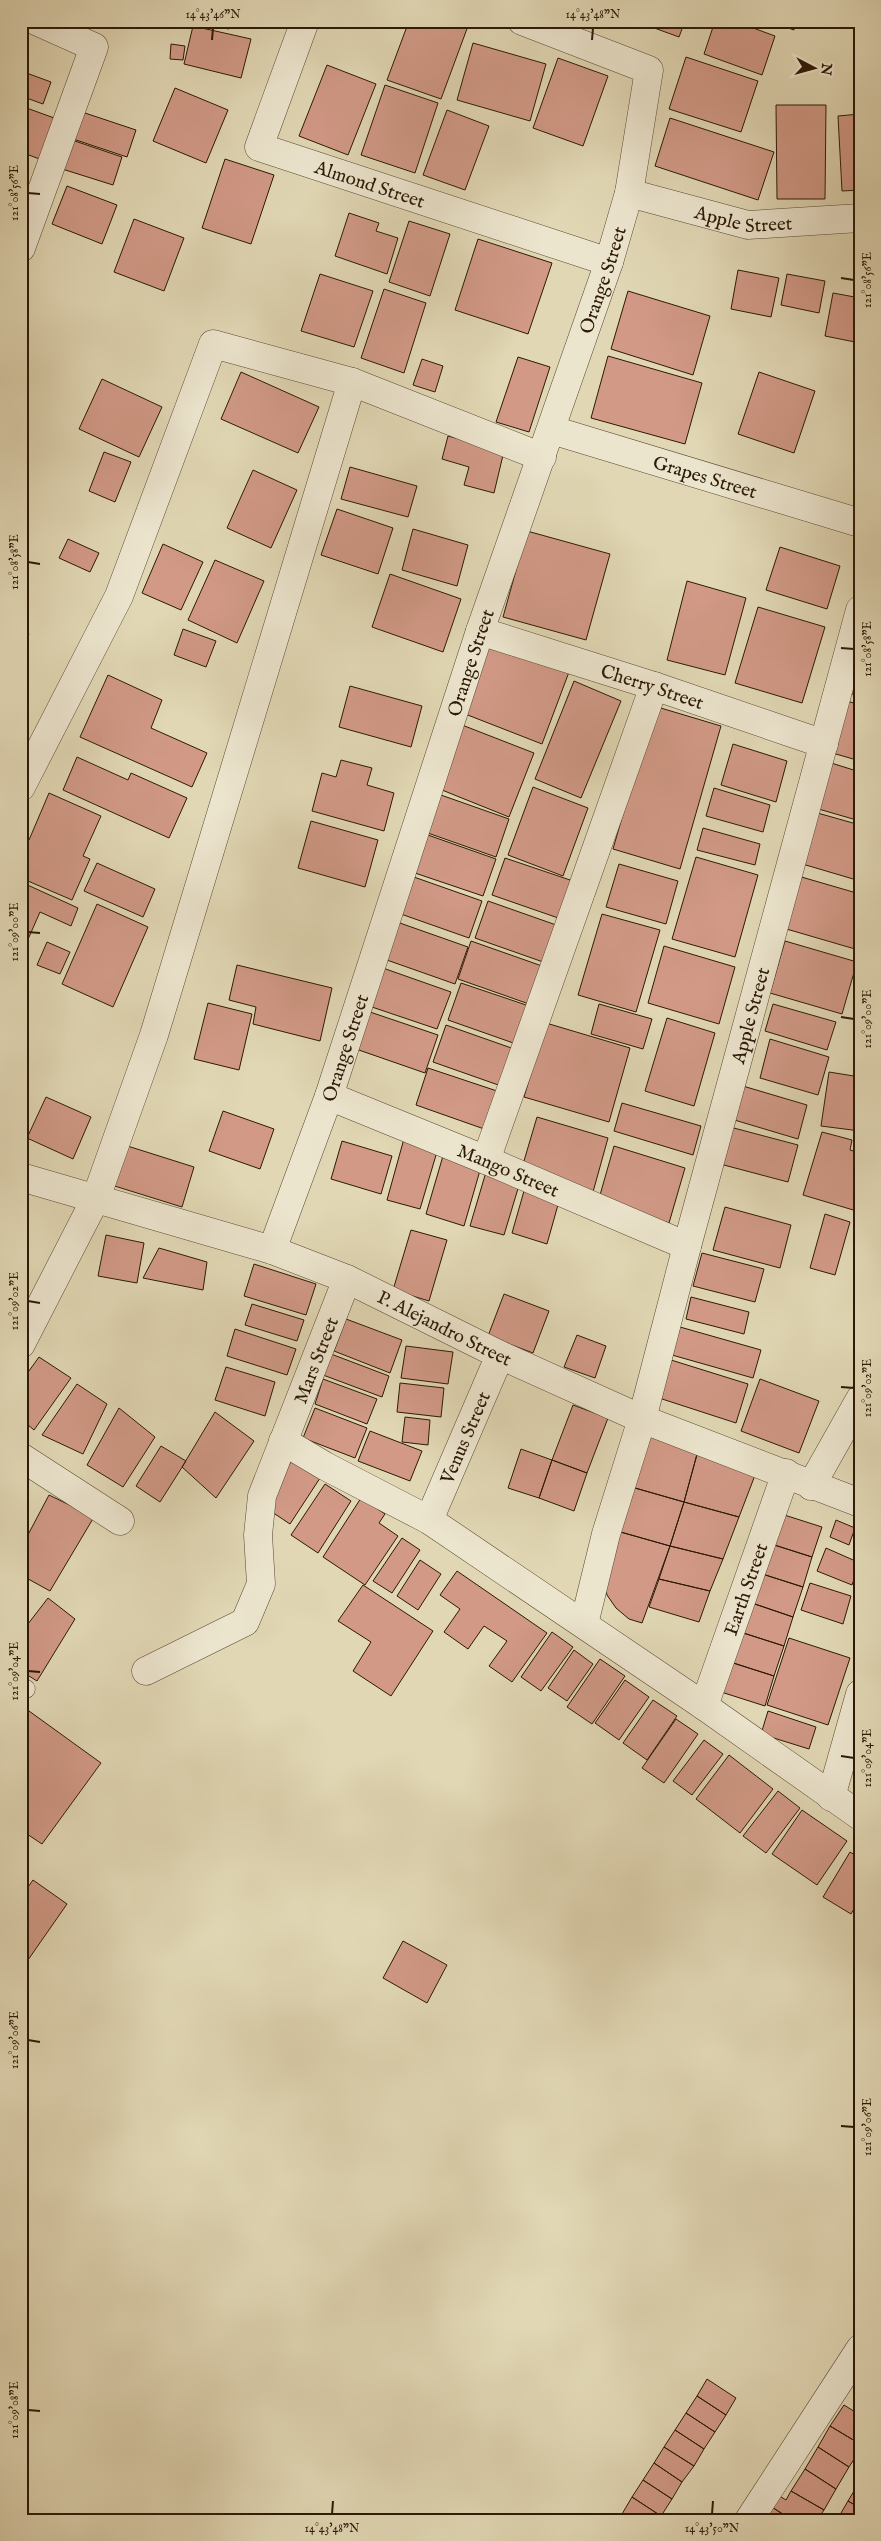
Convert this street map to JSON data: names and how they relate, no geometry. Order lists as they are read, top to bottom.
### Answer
{
  "streets": {
    "street": [
      "Almond Street",
      "Apple Street",
      "Orange Street",
      "Grapes Street",
      "Cherry Street",
      "Mango Street",
      "P. Alejandro Street",
      "Mars Street",
      "Venus Street",
      "Earth Street"
    ]
  },
  "crossings": [
    ["Almond Street", "Orange Street"],
    ["Apple Street", "Orange Street"],
    ["Apple Street", "Cherry Street"],
    ["Apple Street", "Mango Street"],
    ["Apple Street", "P. Alejandro Street"],
    ["Orange Street", "Grapes Street"],
    ["Orange Street", "Cherry Street"],
    ["Orange Street", "Mango Street"],
    ["Orange Street", "P. Alejandro Street"],
    ["P. Alejandro Street", "Mars Street"],
    ["P. Alejandro Street", "Venus Street"],
    ["P. Alejandro Street", "Earth Street"]
  ],
  "north": "right",
  "coordinates": [
    "14°43'46\"N",
    "14°43'48\"N",
    "121°08'56\"E",
    "121°08'58\"E",
    "121°09'00\"E",
    "121°09'02\"E",
    "121°09'04\"E",
    "121°09'06\"E",
    "121°09'08\"E",
    "14°43'50\"N"
  ]
}
